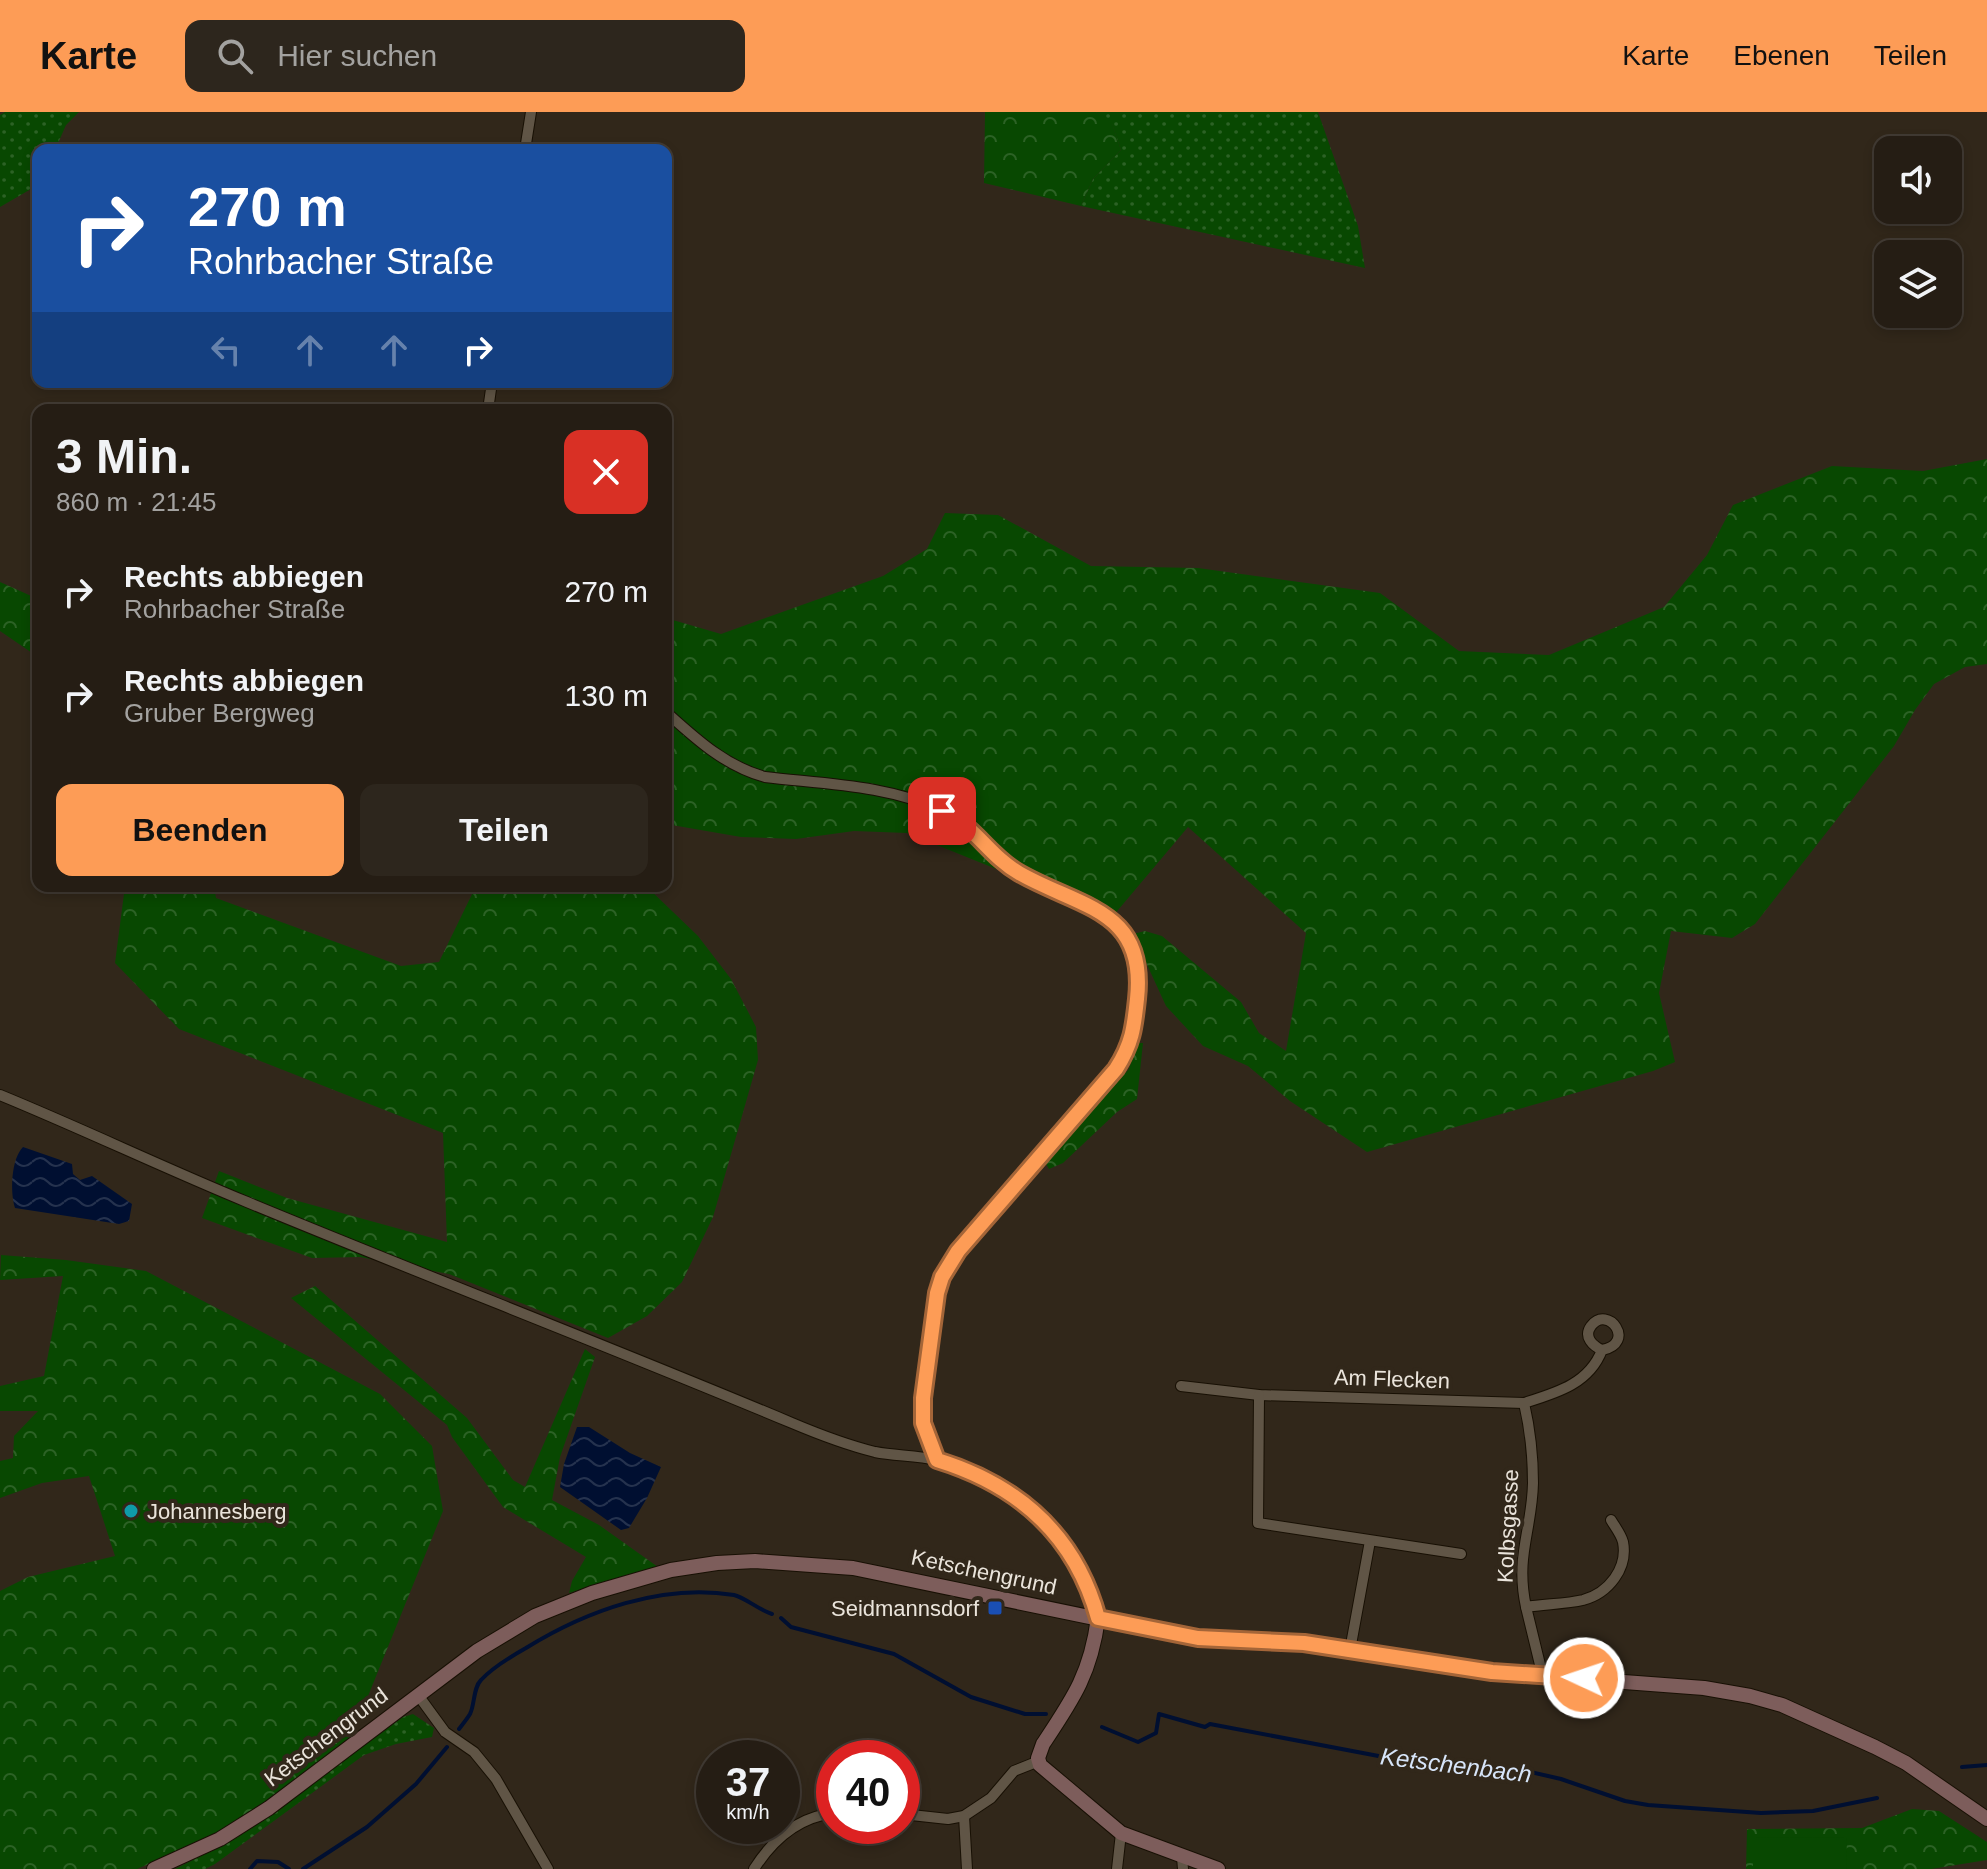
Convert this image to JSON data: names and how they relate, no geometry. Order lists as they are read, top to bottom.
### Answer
{
  "streets": {
    "street": ["Am Flecken", "Kolbsgasse", "Ketschengrund"]
  },
  "crossings": [
    ["Am Flecken", "Kolbsgasse"],
    ["Kolbsgasse", "Ketschengrund"]
  ],
  "water": ["Ketschenbach"],
  "places": {
    "other": ["Johannesberg"],
    "transit": ["Seidmannsdorf"]
  },
  "page": {
    "header": "Karte",
    "search": "Hier suchen",
    "nav": ["Karte", "Ebenen", "Teilen"],
    "turn": ["270 m", "Rohrbacher Straße"],
    "heading": ["3 Min.", "860 m · 21:45"],
    "list": [
      {
        "name": "Rechts abbiegen",
        "note": "Rohrbacher Straße",
        "value": "270 m"
      },
      {
        "name": "Rechts abbiegen",
        "note": "Gruber Bergweg",
        "value": "130 m"
      }
    ],
    "buttons": ["Beenden", "Teilen"],
    "speed": "37 km/h",
    "limit": "40"
  }
}
